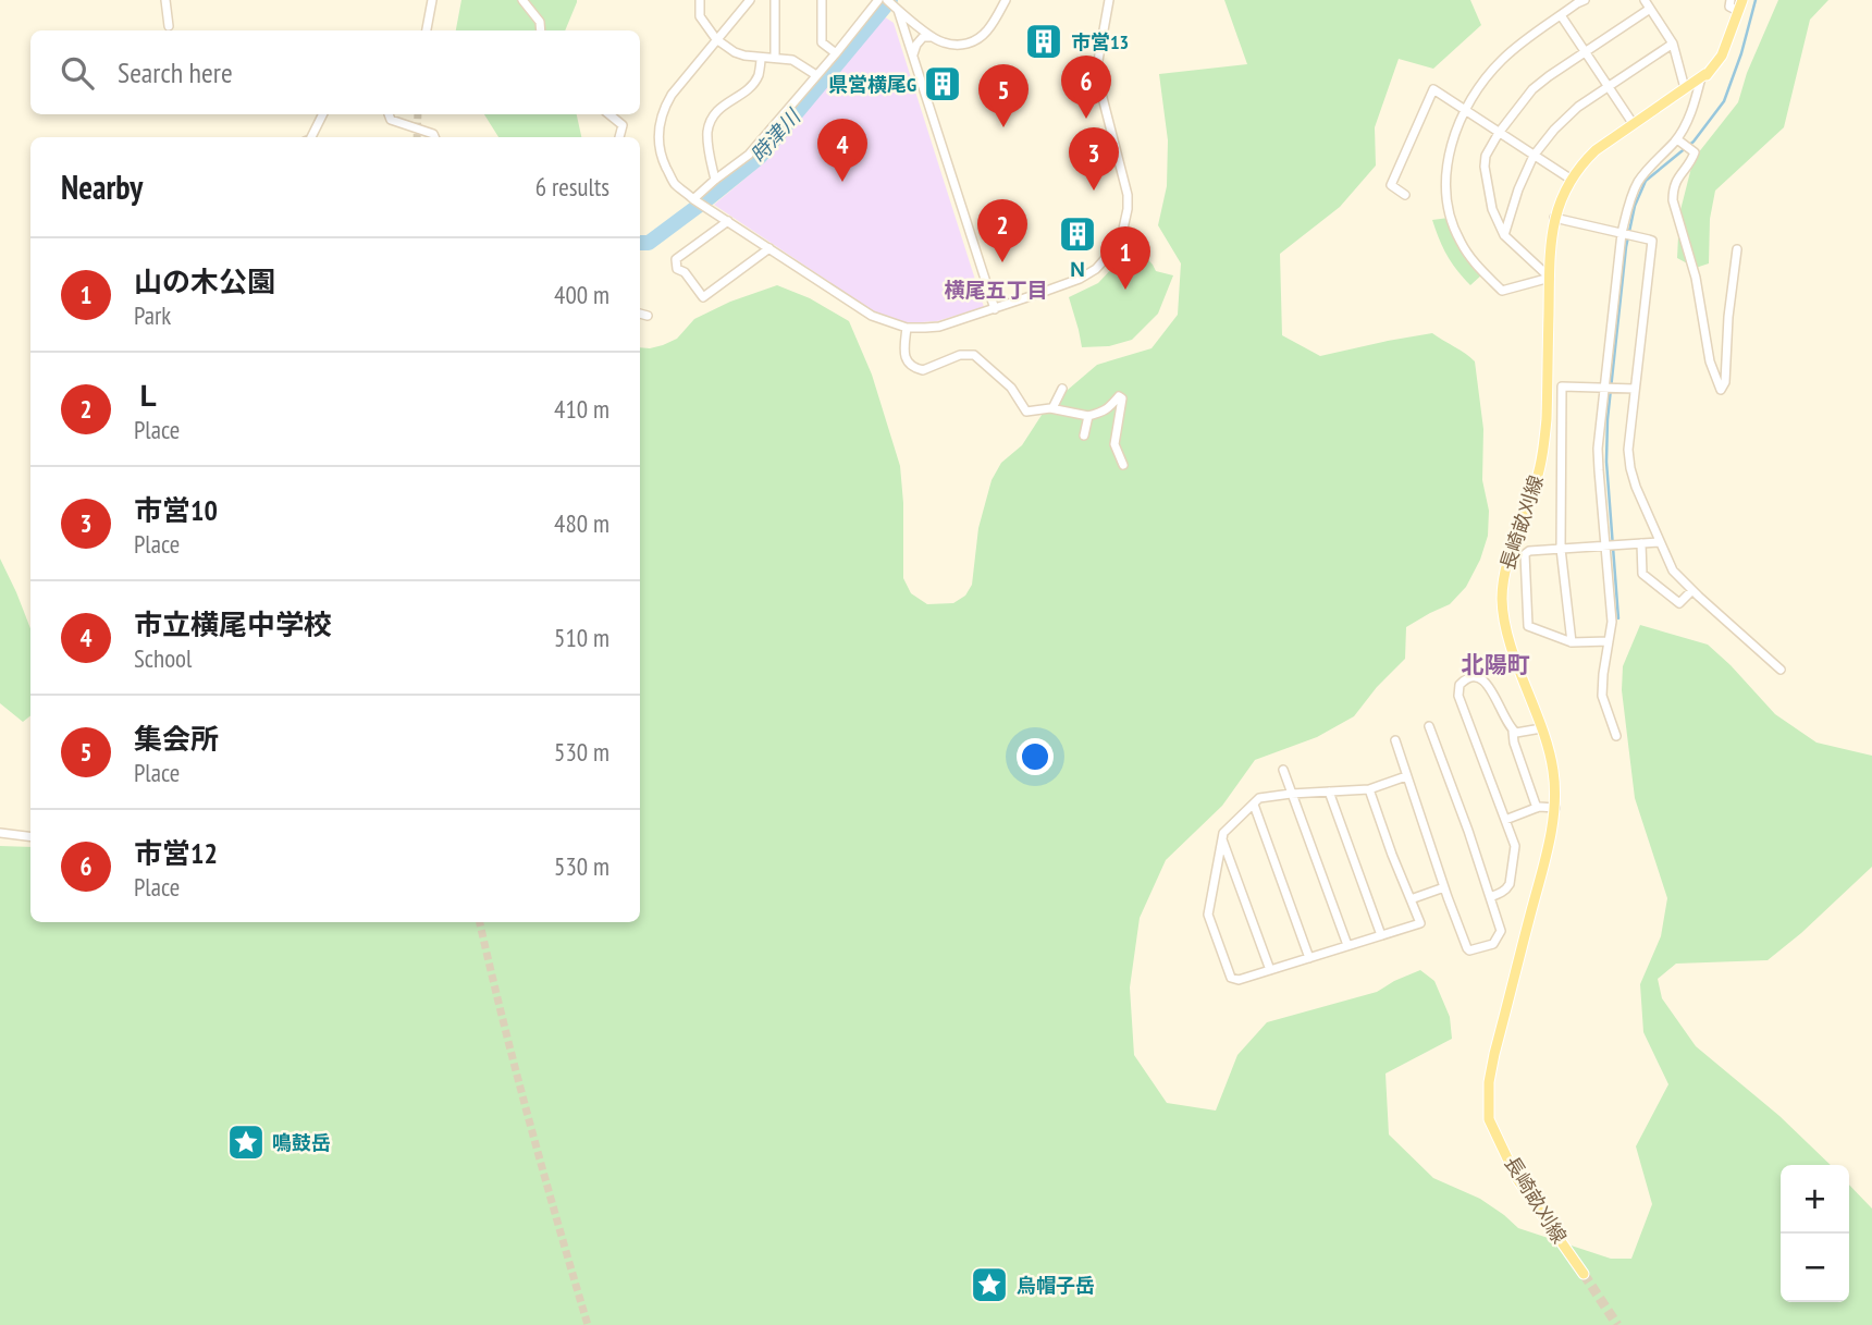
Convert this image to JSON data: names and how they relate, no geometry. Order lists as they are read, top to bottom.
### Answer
{
  "streets": {
    "main road": ["長崎畝刈線"]
  },
  "districts": ["横尾五丁目", "北陽町"],
  "water": ["時津川"],
  "places": {
    "building": ["市営13", "県営横尾G", "Ｎ"],
    "place": ["鳴鼓岳", "烏帽子岳"]
  },
  "page": {
    "search": "Search here",
    "pins": [
      "6",
      "5",
      "4",
      "3",
      "2",
      "1"
    ],
    "heading": ["Nearby", "6 results"],
    "list": [
      {
        "mark": "1",
        "name": "山の木公園",
        "note": "Park",
        "value": "400 m"
      },
      {
        "mark": "2",
        "name": "Ｌ",
        "note": "Place",
        "value": "410 m"
      },
      {
        "mark": "3",
        "name": "市営10",
        "note": "Place",
        "value": "480 m"
      },
      {
        "mark": "4",
        "name": "市立横尾中学校",
        "note": "School",
        "value": "510 m"
      },
      {
        "mark": "5",
        "name": "集会所",
        "note": "Place",
        "value": "530 m"
      },
      {
        "mark": "6",
        "name": "市営12",
        "note": "Place",
        "value": "530 m"
      }
    ],
    "map_buttons": ["+", "−"]
  }
}
